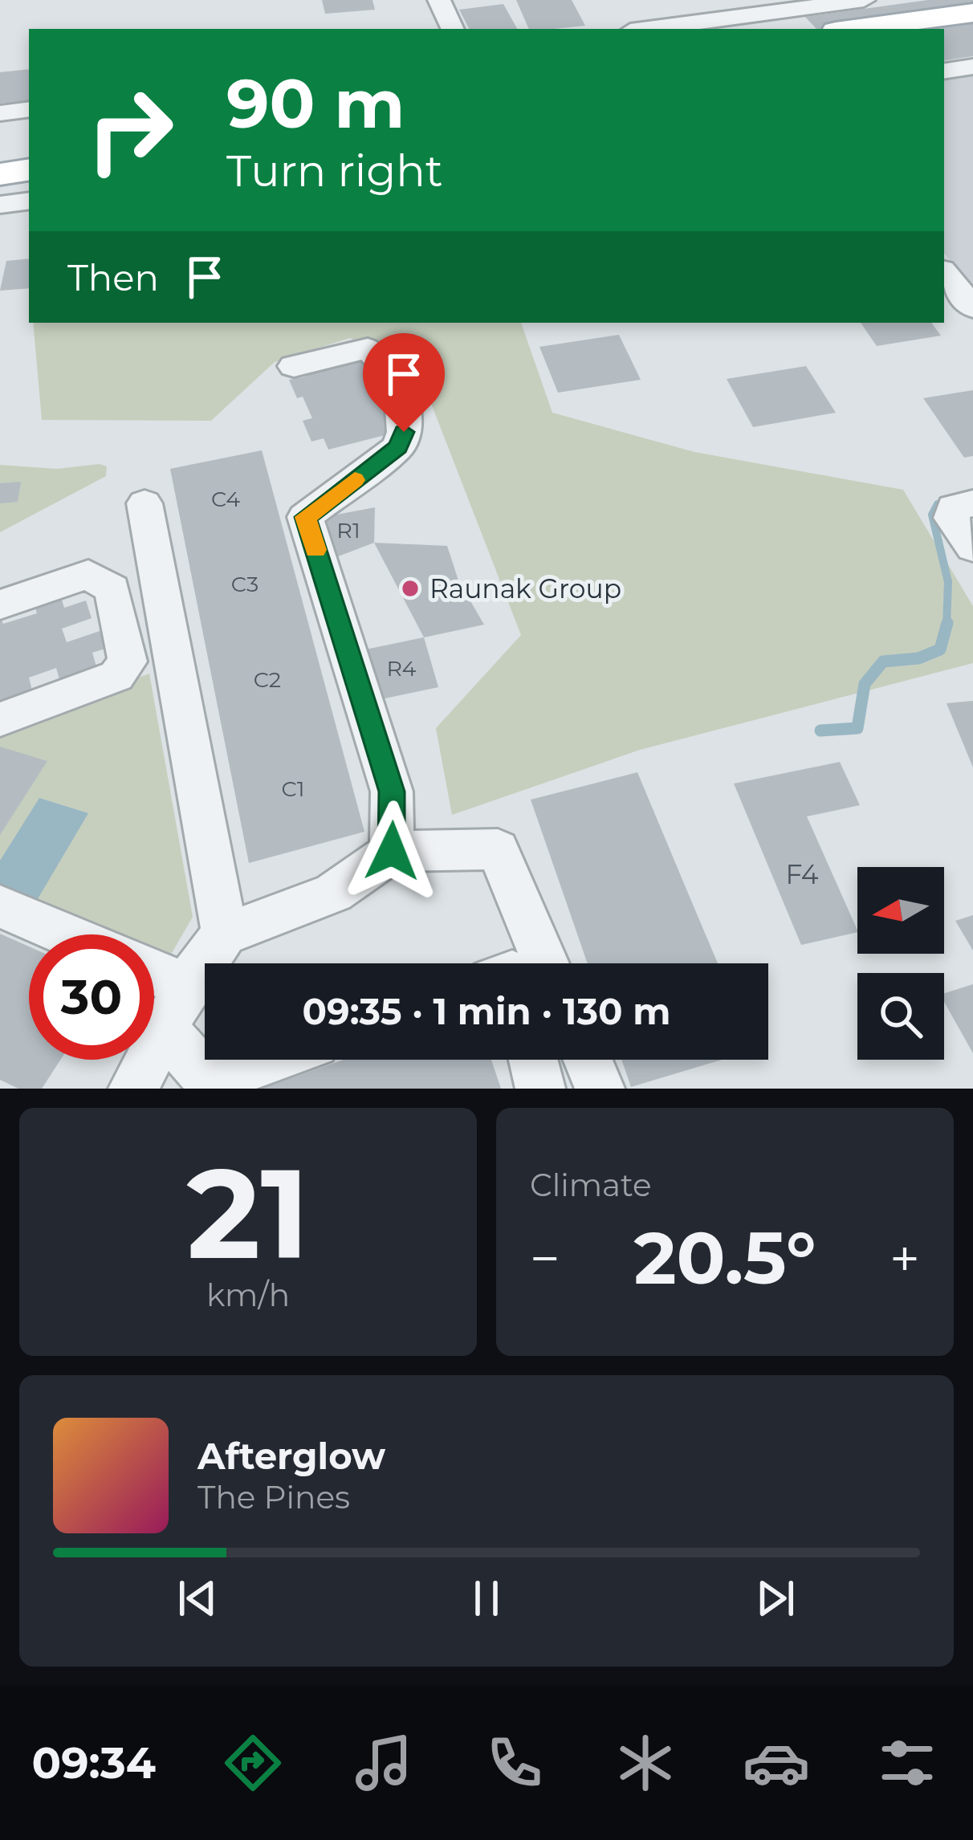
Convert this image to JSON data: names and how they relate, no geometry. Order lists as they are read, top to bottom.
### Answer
{
  "places": ["Raunak Group"],
  "house_numbers": [
    "C4",
    "R1",
    "C3",
    "R4",
    "C2",
    "C1",
    "F4"
  ],
  "north": "left",
  "page": {
    "turn": ["90 m", "Turn right"],
    "then": "Then",
    "limit": "30",
    "trip": "09:35 · 1 min · 130 m",
    "tile": [
      ["21", "km/h"],
      "Climate"
    ],
    "heat": ["−", "20.5°", "+"],
    "song": ["Afterglow", "The Pines"],
    "tabs": "09:34"
  }
}
